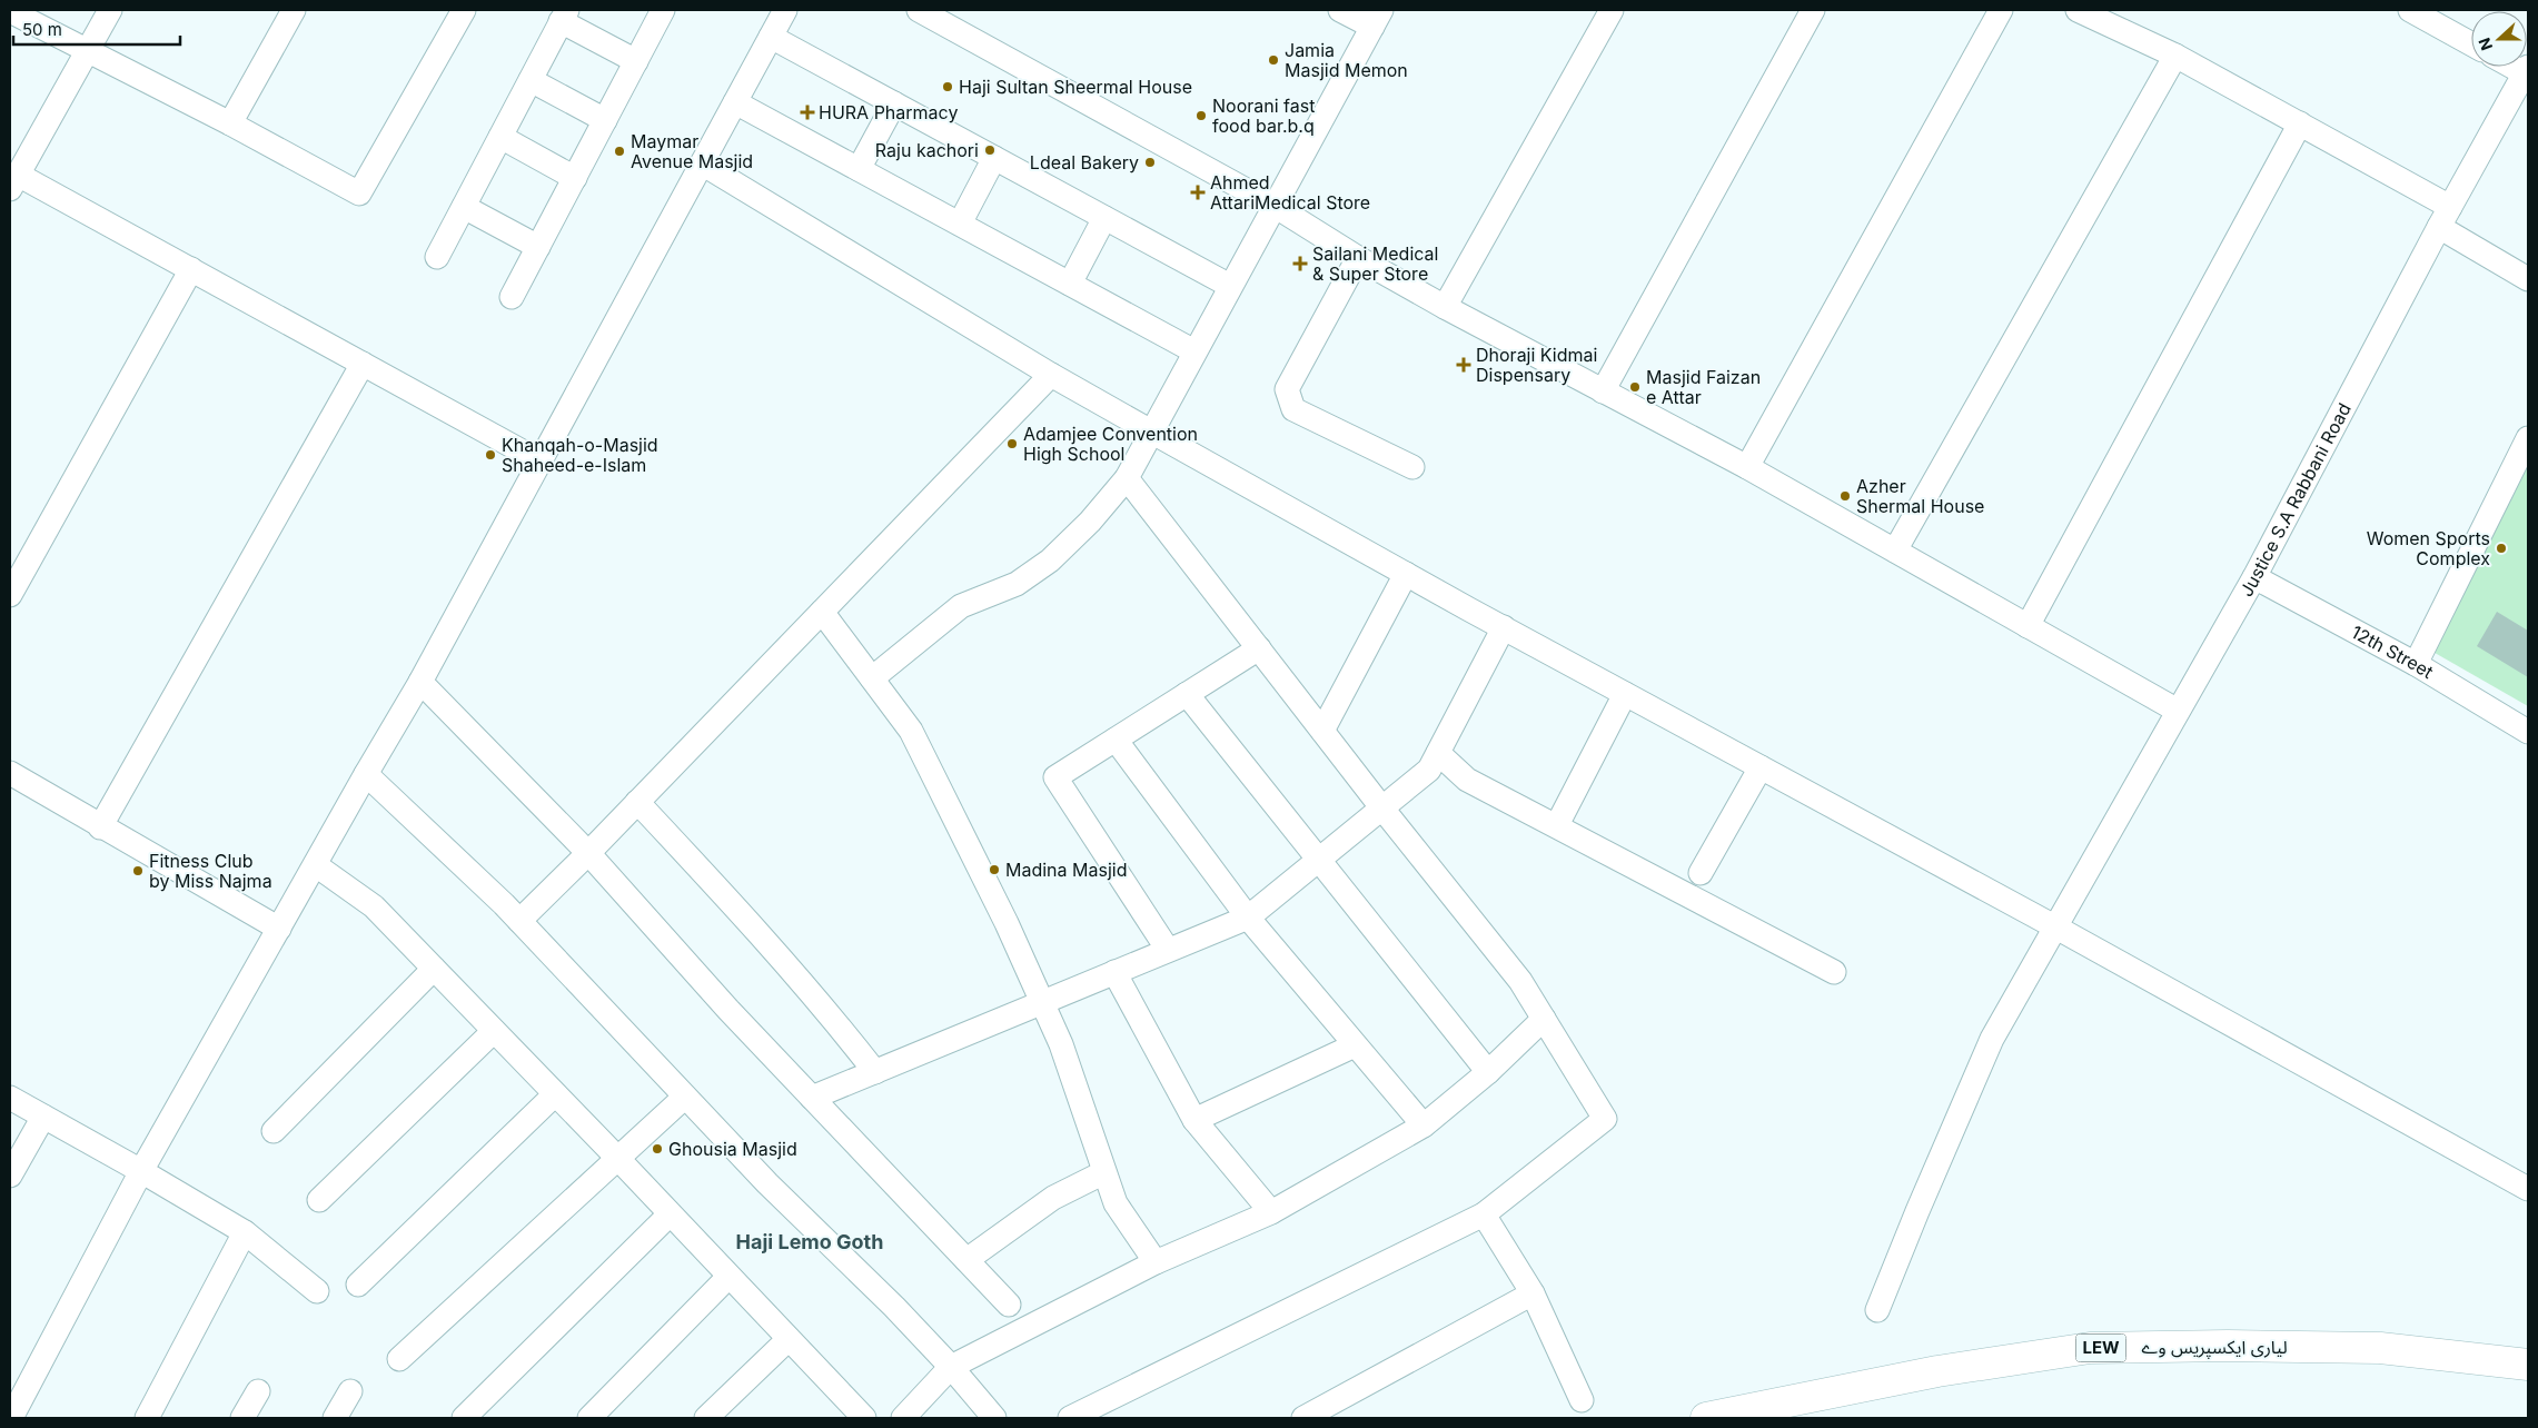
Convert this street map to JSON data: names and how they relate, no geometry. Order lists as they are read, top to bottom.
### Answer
{
  "streets": {
    "highway": ["لیاری ایکسپریس وے", "LEW"],
    "street": ["Justice S.A Rabbani Road", "12th Street"]
  },
  "crossings": [
    ["Justice S.A Rabbani Road", "12th Street"]
  ],
  "districts": ["Haji Lemo Goth"],
  "places": {
    "other": [
      "Jamia Masjid Memon",
      "Haji Sultan Sheermal House",
      "Noorani fast food bar.b.q",
      "Raju kachori",
      "Maymar Avenue Masjid",
      "Ldeal Bakery",
      "Masjid Faizan e Attar",
      "Adamjee Convention High School",
      "Khanqah-o-Masjid Shaheed-e-Islam",
      "Azher Shermal House",
      "Women Sports Complex",
      "Madina Masjid",
      "Fitness Club by Miss Najma",
      "Ghousia Masjid"
    ],
    "health": [
      "HURA Pharmacy",
      "Ahmed AttariMedical Store",
      "Sailani Medical & Super Store",
      "Dhoraji Kidmai Dispensary"
    ]
  },
  "scale_bar": "50 m",
  "north": "left"
}
